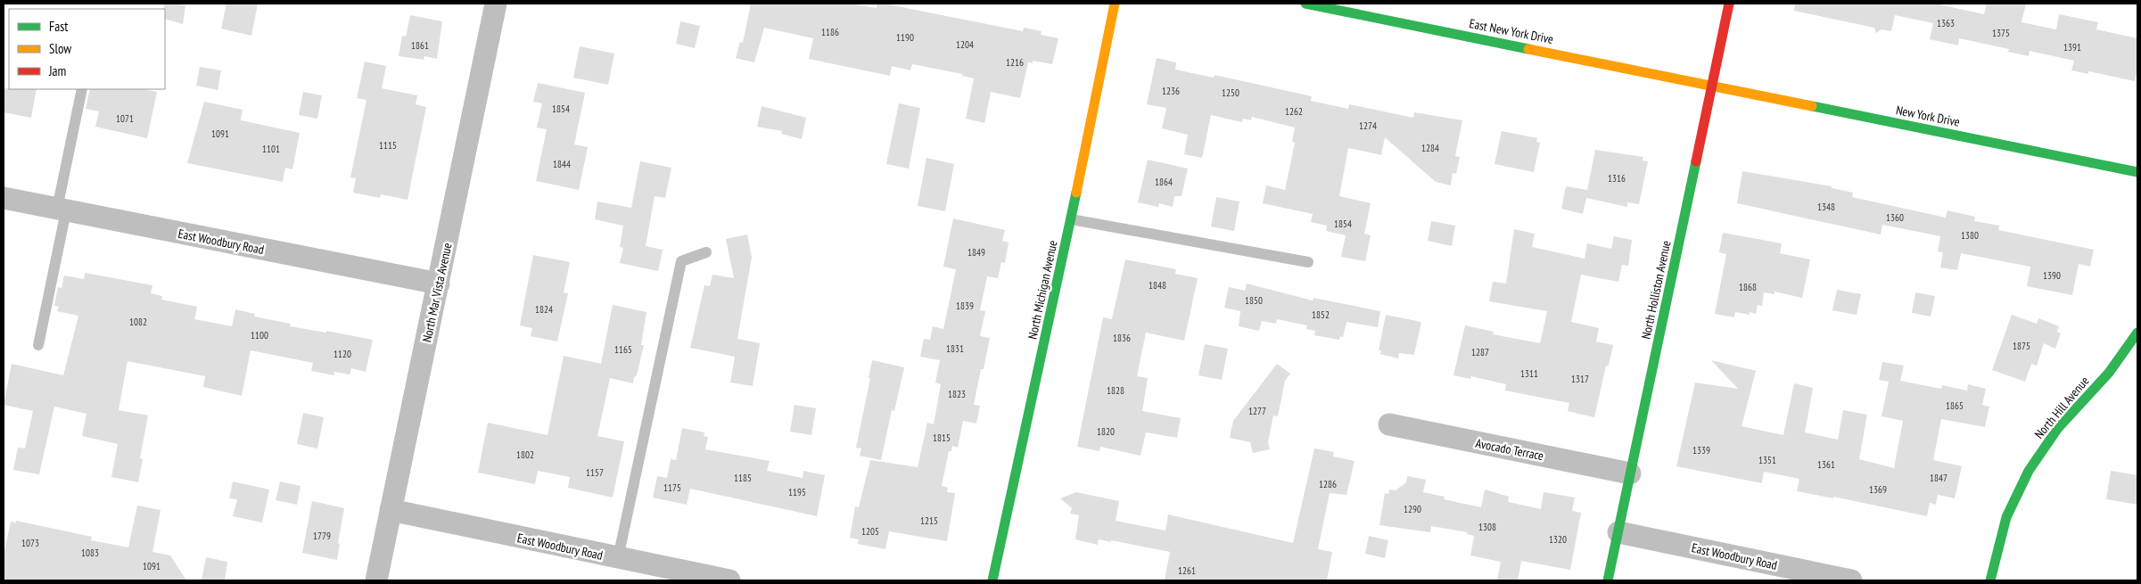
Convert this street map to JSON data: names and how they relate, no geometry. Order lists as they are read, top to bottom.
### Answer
{
  "streets": {
    "street": [
      "East New York Drive",
      "New York Drive",
      "East Woodbury Road",
      "North Michigan Avenue",
      "North Holliston Avenue",
      "North Mar Vista Avenue",
      "North Hill Avenue",
      "Avocado Terrace"
    ]
  },
  "crossings": [
    ["East New York Drive", "New York Drive"],
    ["East New York Drive", "North Holliston Avenue"],
    ["New York Drive", "North Holliston Avenue"],
    ["East Woodbury Road", "North Holliston Avenue"],
    ["East Woodbury Road", "North Mar Vista Avenue"],
    ["North Holliston Avenue", "Avocado Terrace"]
  ],
  "house_numbers": [
    "1363",
    "1186",
    "1375",
    "1190",
    "1204",
    "1861",
    "1391",
    "1216",
    "1236",
    "1250",
    "1854",
    "1262",
    "1071",
    "1274",
    "1091",
    "1115",
    "1284",
    "1101",
    "1844",
    "1316",
    "1864",
    "1348",
    "1360",
    "1854",
    "1380",
    "1849",
    "1390",
    "1848",
    "1868",
    "1850",
    "1839",
    "1824",
    "1852",
    "1082",
    "1100",
    "1836",
    "1875",
    "1831",
    "1165",
    "1287",
    "1120",
    "1311",
    "1317",
    "1828",
    "1823",
    "1865",
    "1277",
    "1820",
    "1815",
    "1339",
    "1802",
    "1351",
    "1361",
    "1157",
    "1185",
    "1847",
    "1286",
    "1175",
    "1369",
    "1195",
    "1290",
    "1215",
    "1308",
    "1205",
    "1779",
    "1320",
    "1073",
    "1083",
    "1091",
    "1261"
  ],
  "legend": ["Fast", "Slow", "Jam"]
}
